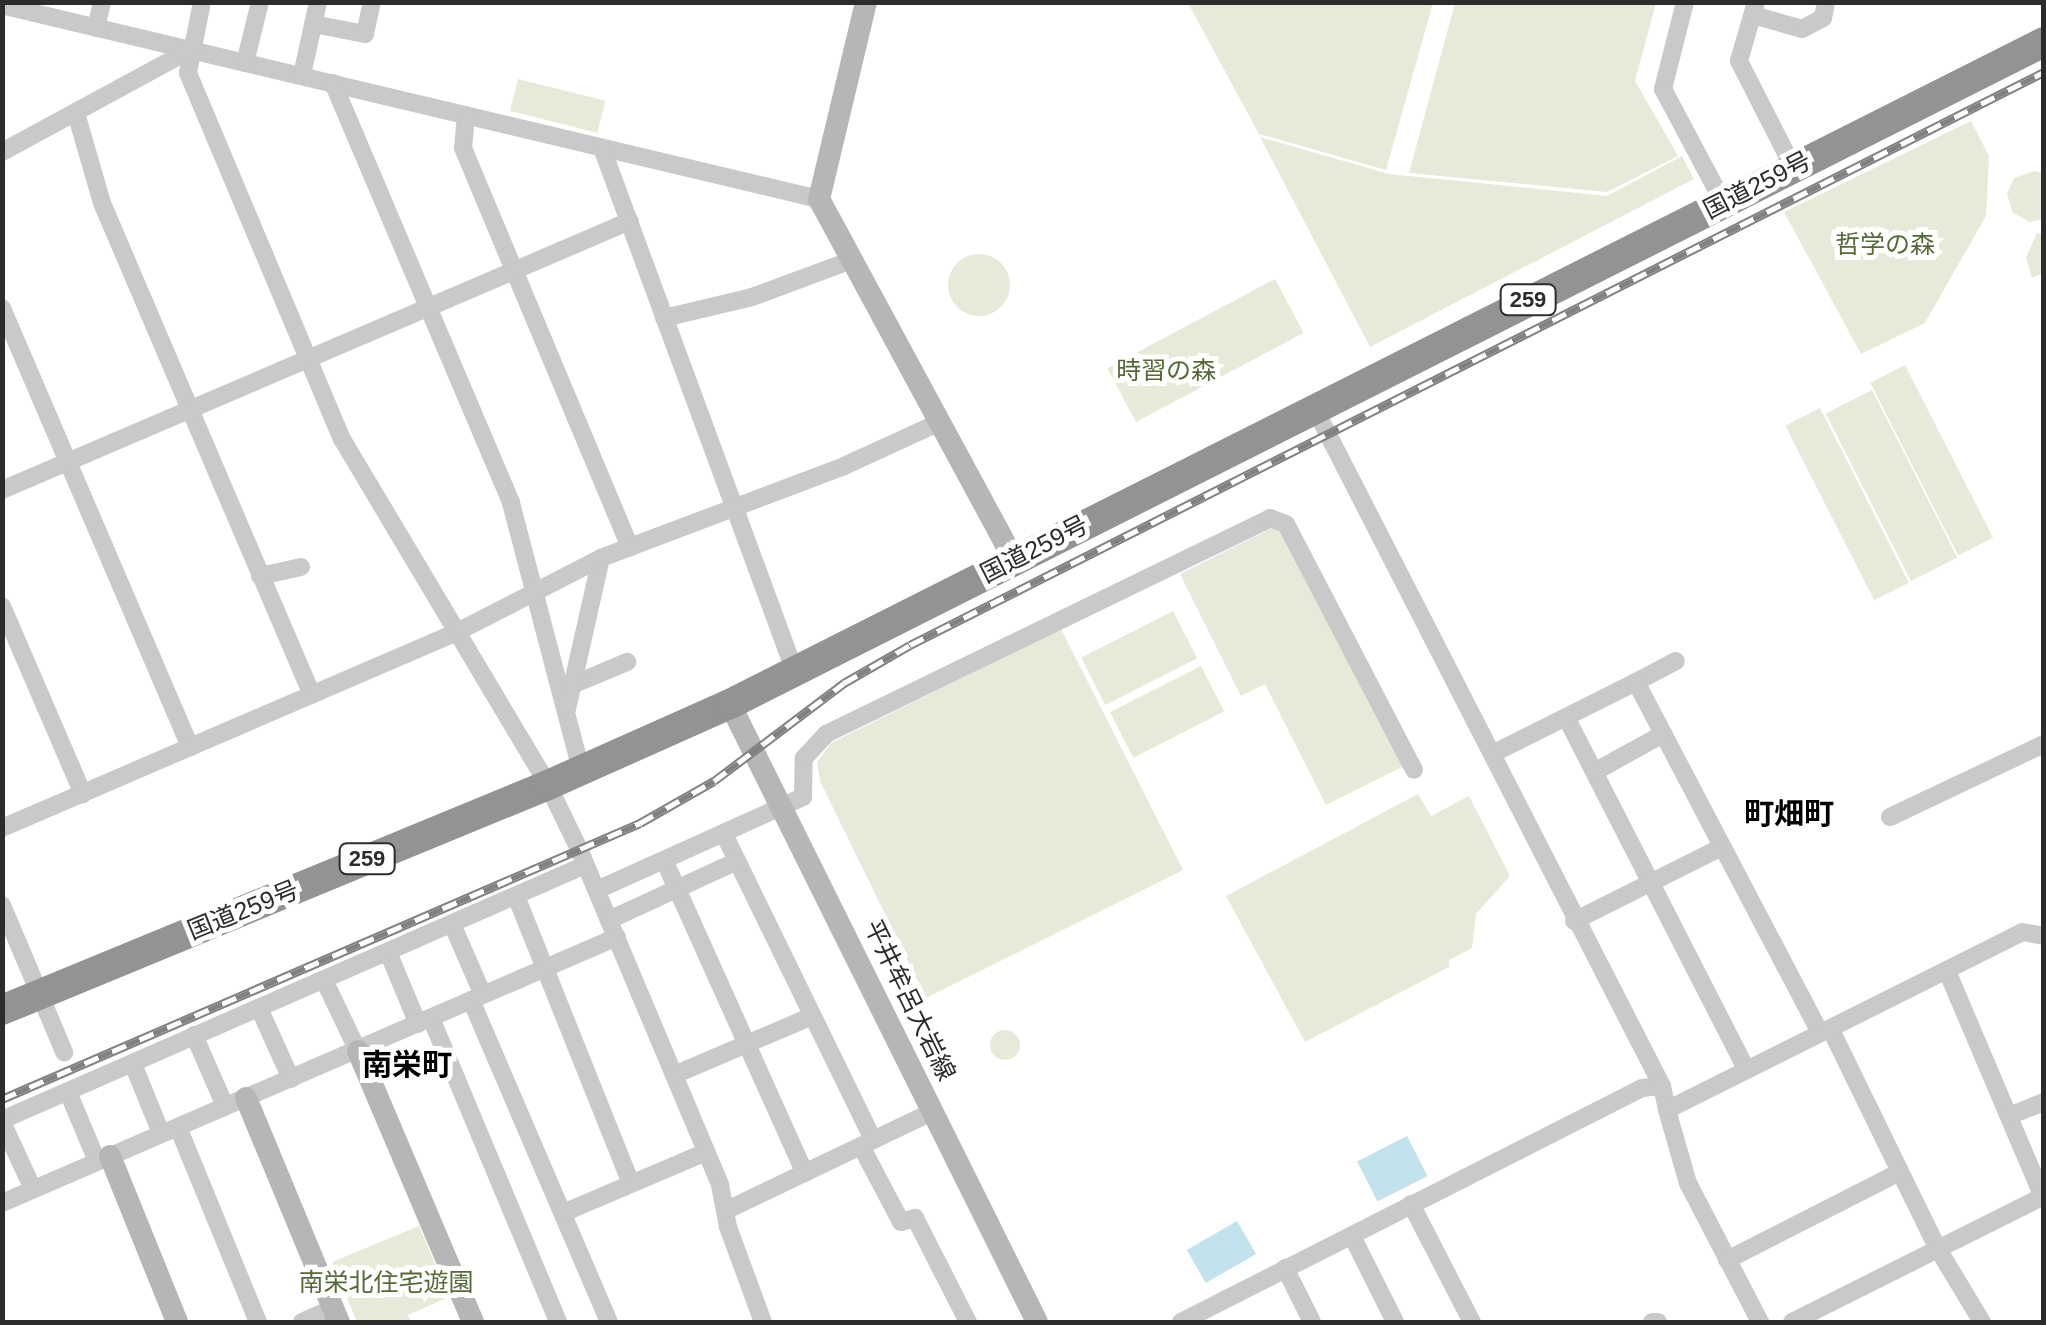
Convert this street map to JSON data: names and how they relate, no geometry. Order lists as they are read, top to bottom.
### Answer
{
  "streets": {
    "highway": ["国道259号", "259"],
    "main road": ["平井牟呂大岩線"]
  },
  "crossings": [
    ["国道259号", "平井牟呂大岩線"]
  ],
  "districts": ["町畑町", "南栄町"],
  "parks": ["哲学の森", "時習の森", "南栄北住宅遊園"]
}
